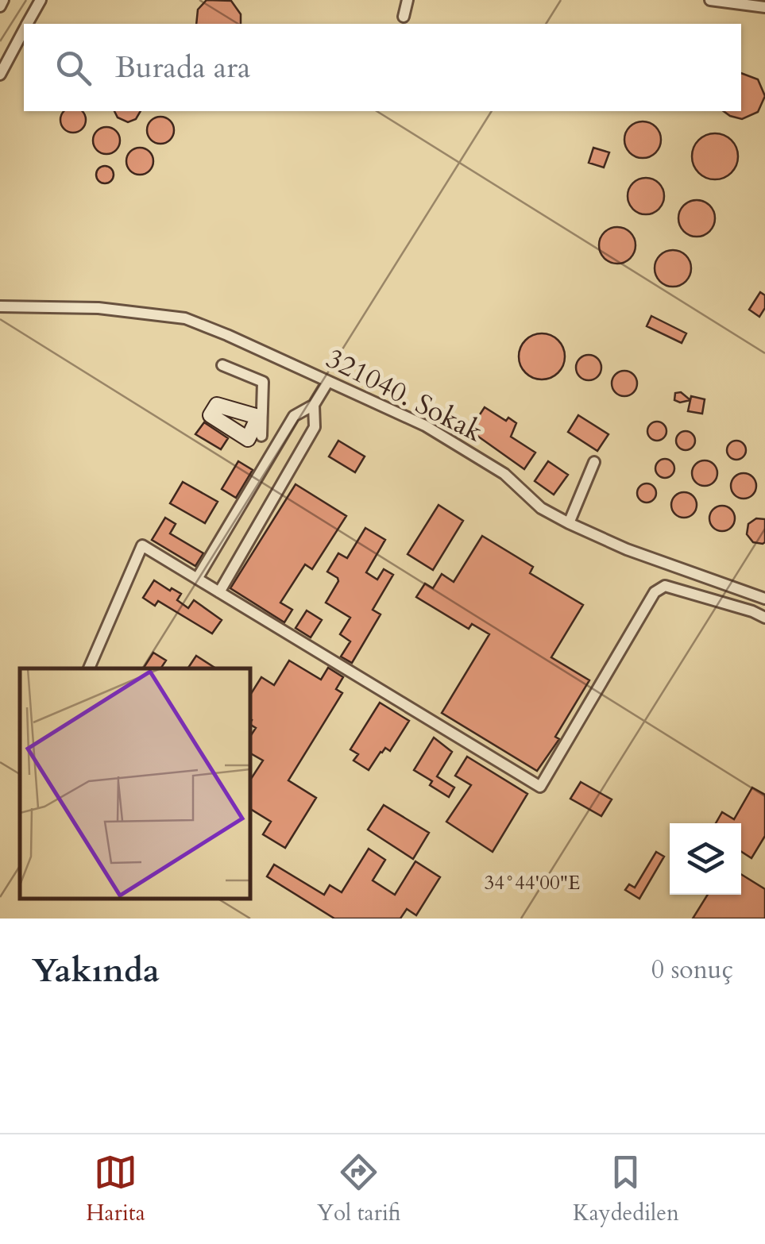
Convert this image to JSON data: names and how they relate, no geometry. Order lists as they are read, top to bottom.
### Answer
{
  "streets": {
    "street": ["321040. Sokak"]
  },
  "page": {
    "search": "Burada ara",
    "heading": ["Yakında", "0 sonuç"],
    "nav": ["Harita", "Yol tarifi", "Kaydedilen"]
  },
  "coordinates": ["34°44'00\"E"]
}
